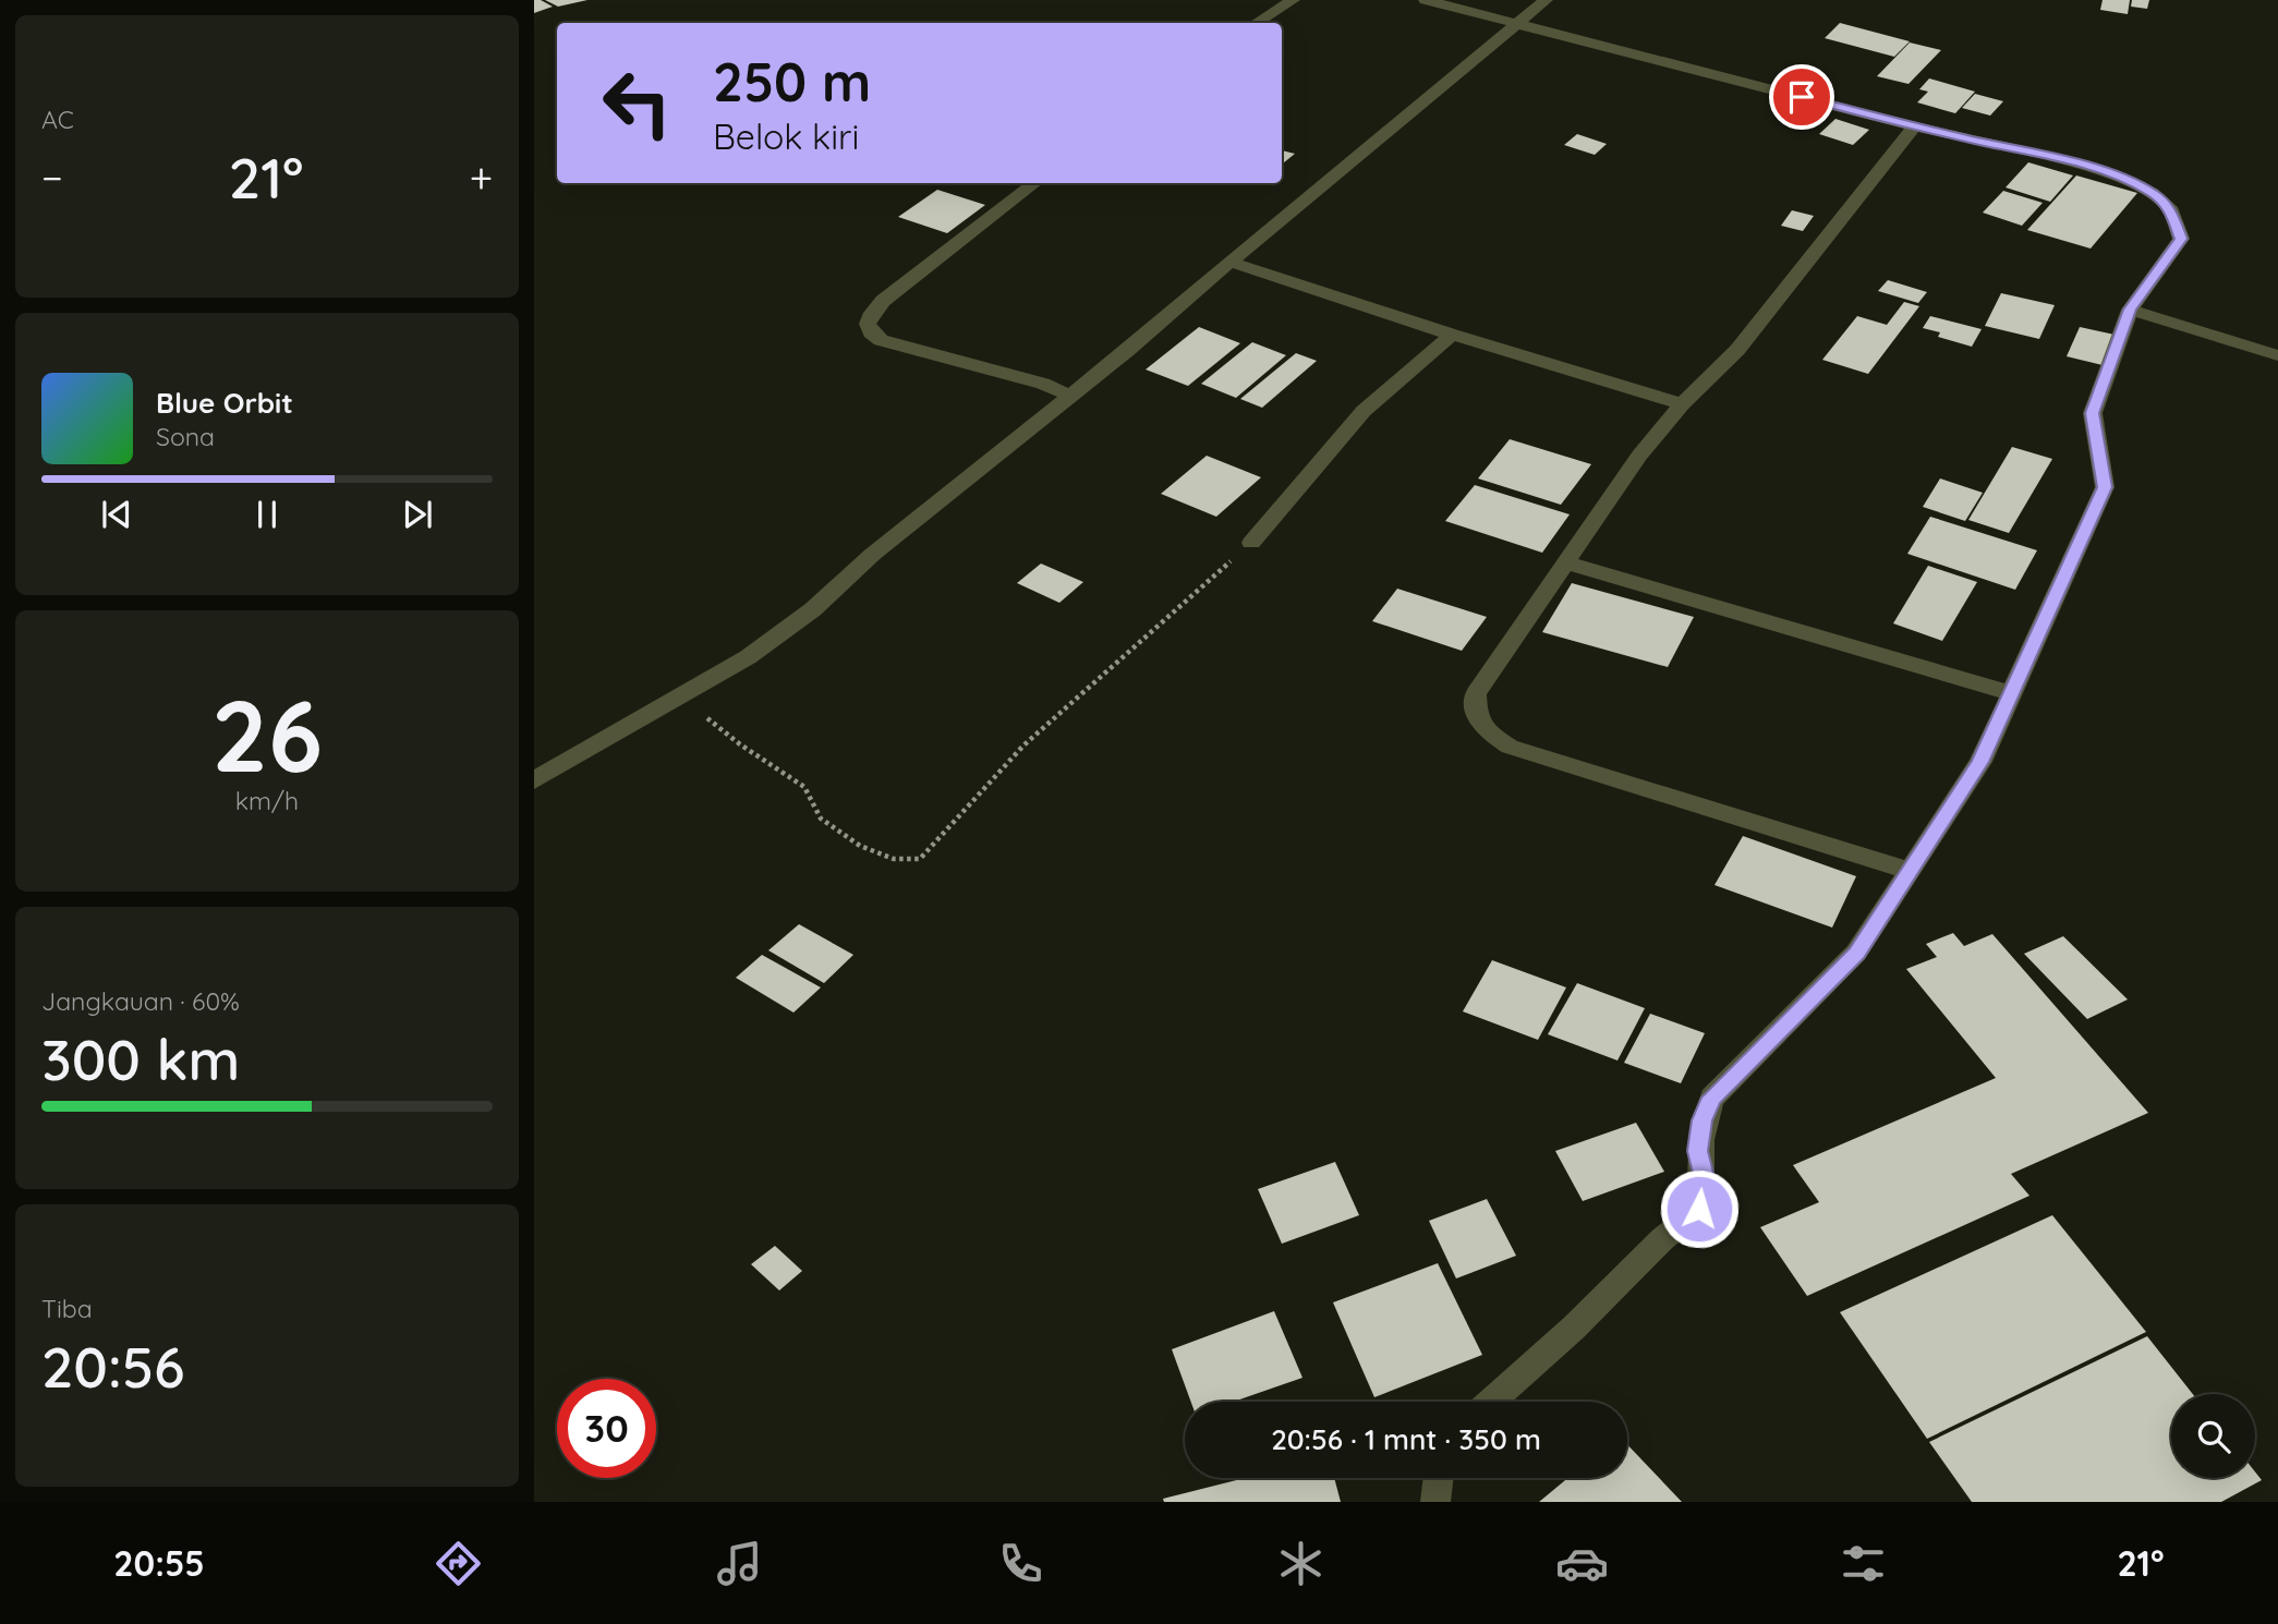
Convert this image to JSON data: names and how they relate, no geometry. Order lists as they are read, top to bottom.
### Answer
{
  "page": {
    "tile": [
      "AC",
      ["26", "km/h"],
      ["Jangkauan · 60%", "300 km"],
      ["Tiba", "20:56"]
    ],
    "turn": ["250 m", "Belok kiri"],
    "heat": ["−", "21°", "+"],
    "song": ["Blue Orbit", "Sona"],
    "limit": "30",
    "trip": "20:56 · 1 mnt · 350 m",
    "tabs": ["20:55", "21°"]
  }
}
